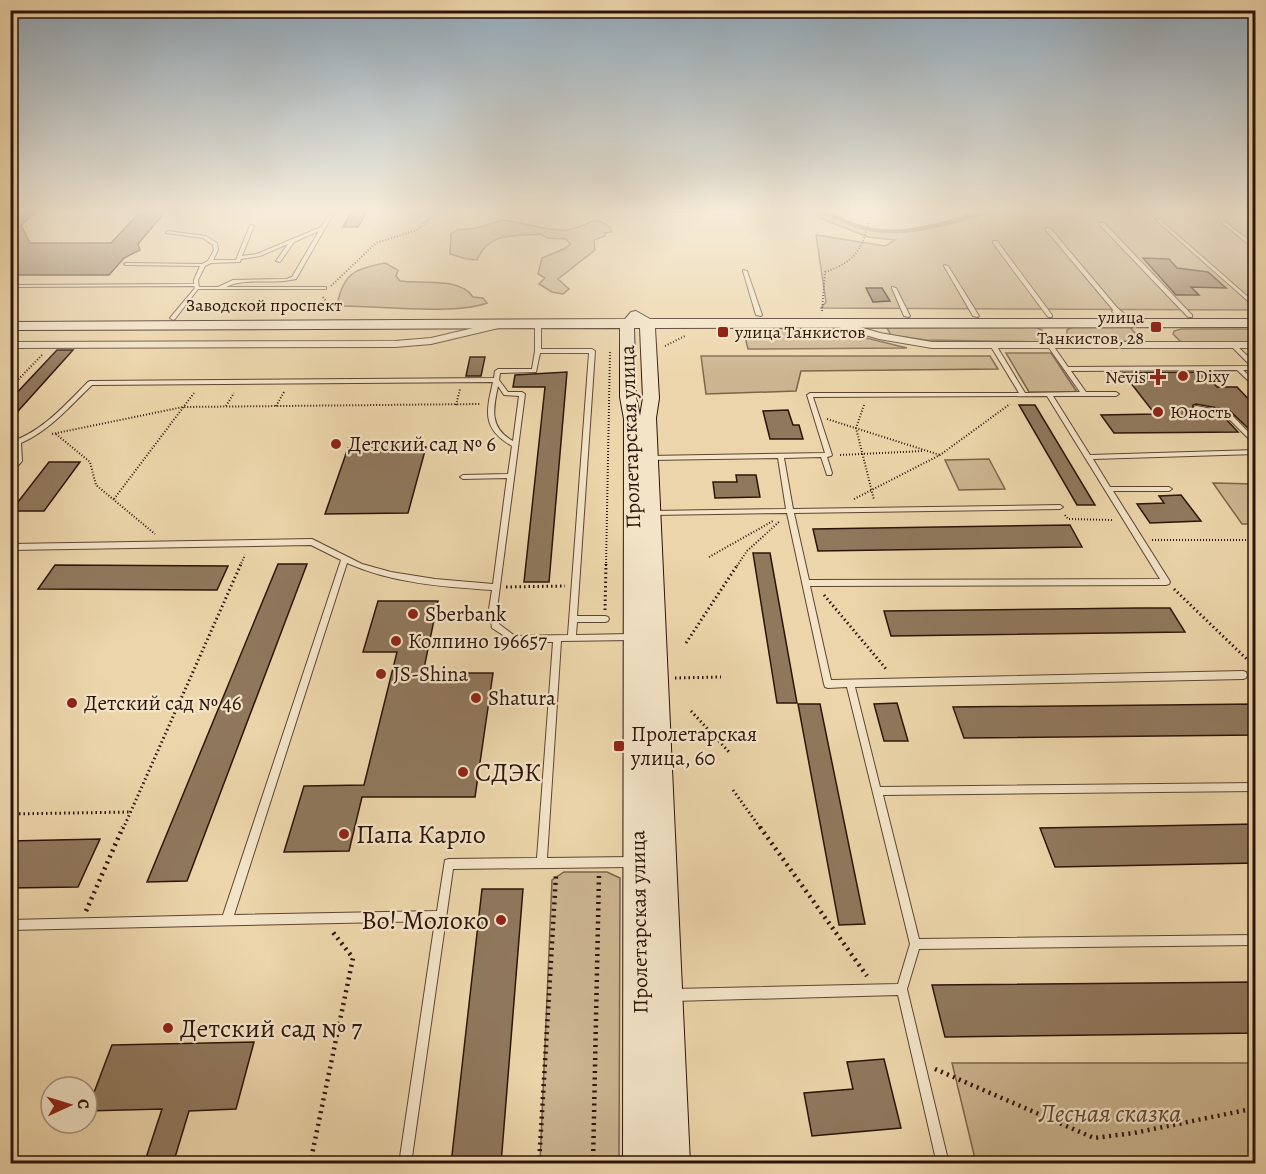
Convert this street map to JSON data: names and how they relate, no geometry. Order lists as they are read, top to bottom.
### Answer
{
  "streets": {
    "main road": ["Заводской проспект", "Пролетарская улица"]
  },
  "crossings": [
    ["Заводской проспект", "Пролетарская улица"]
  ],
  "parks": ["Лесная сказка"],
  "places": {
    "transit": ["улица Танкистов, 28", "улица Танкистов", "Пролетарская улица, 60"],
    "other": [
      "Dixy",
      "Юность",
      "Детский сад № 6",
      "Sberbank",
      "Колпино 196657",
      "JS-Shina",
      "Shatura",
      "Детский сад № 46",
      "СДЭК",
      "Папа Карло",
      "Во! Молоко",
      "Детский сад № 7"
    ],
    "health": ["Nevis"]
  },
  "north": "right"
}
